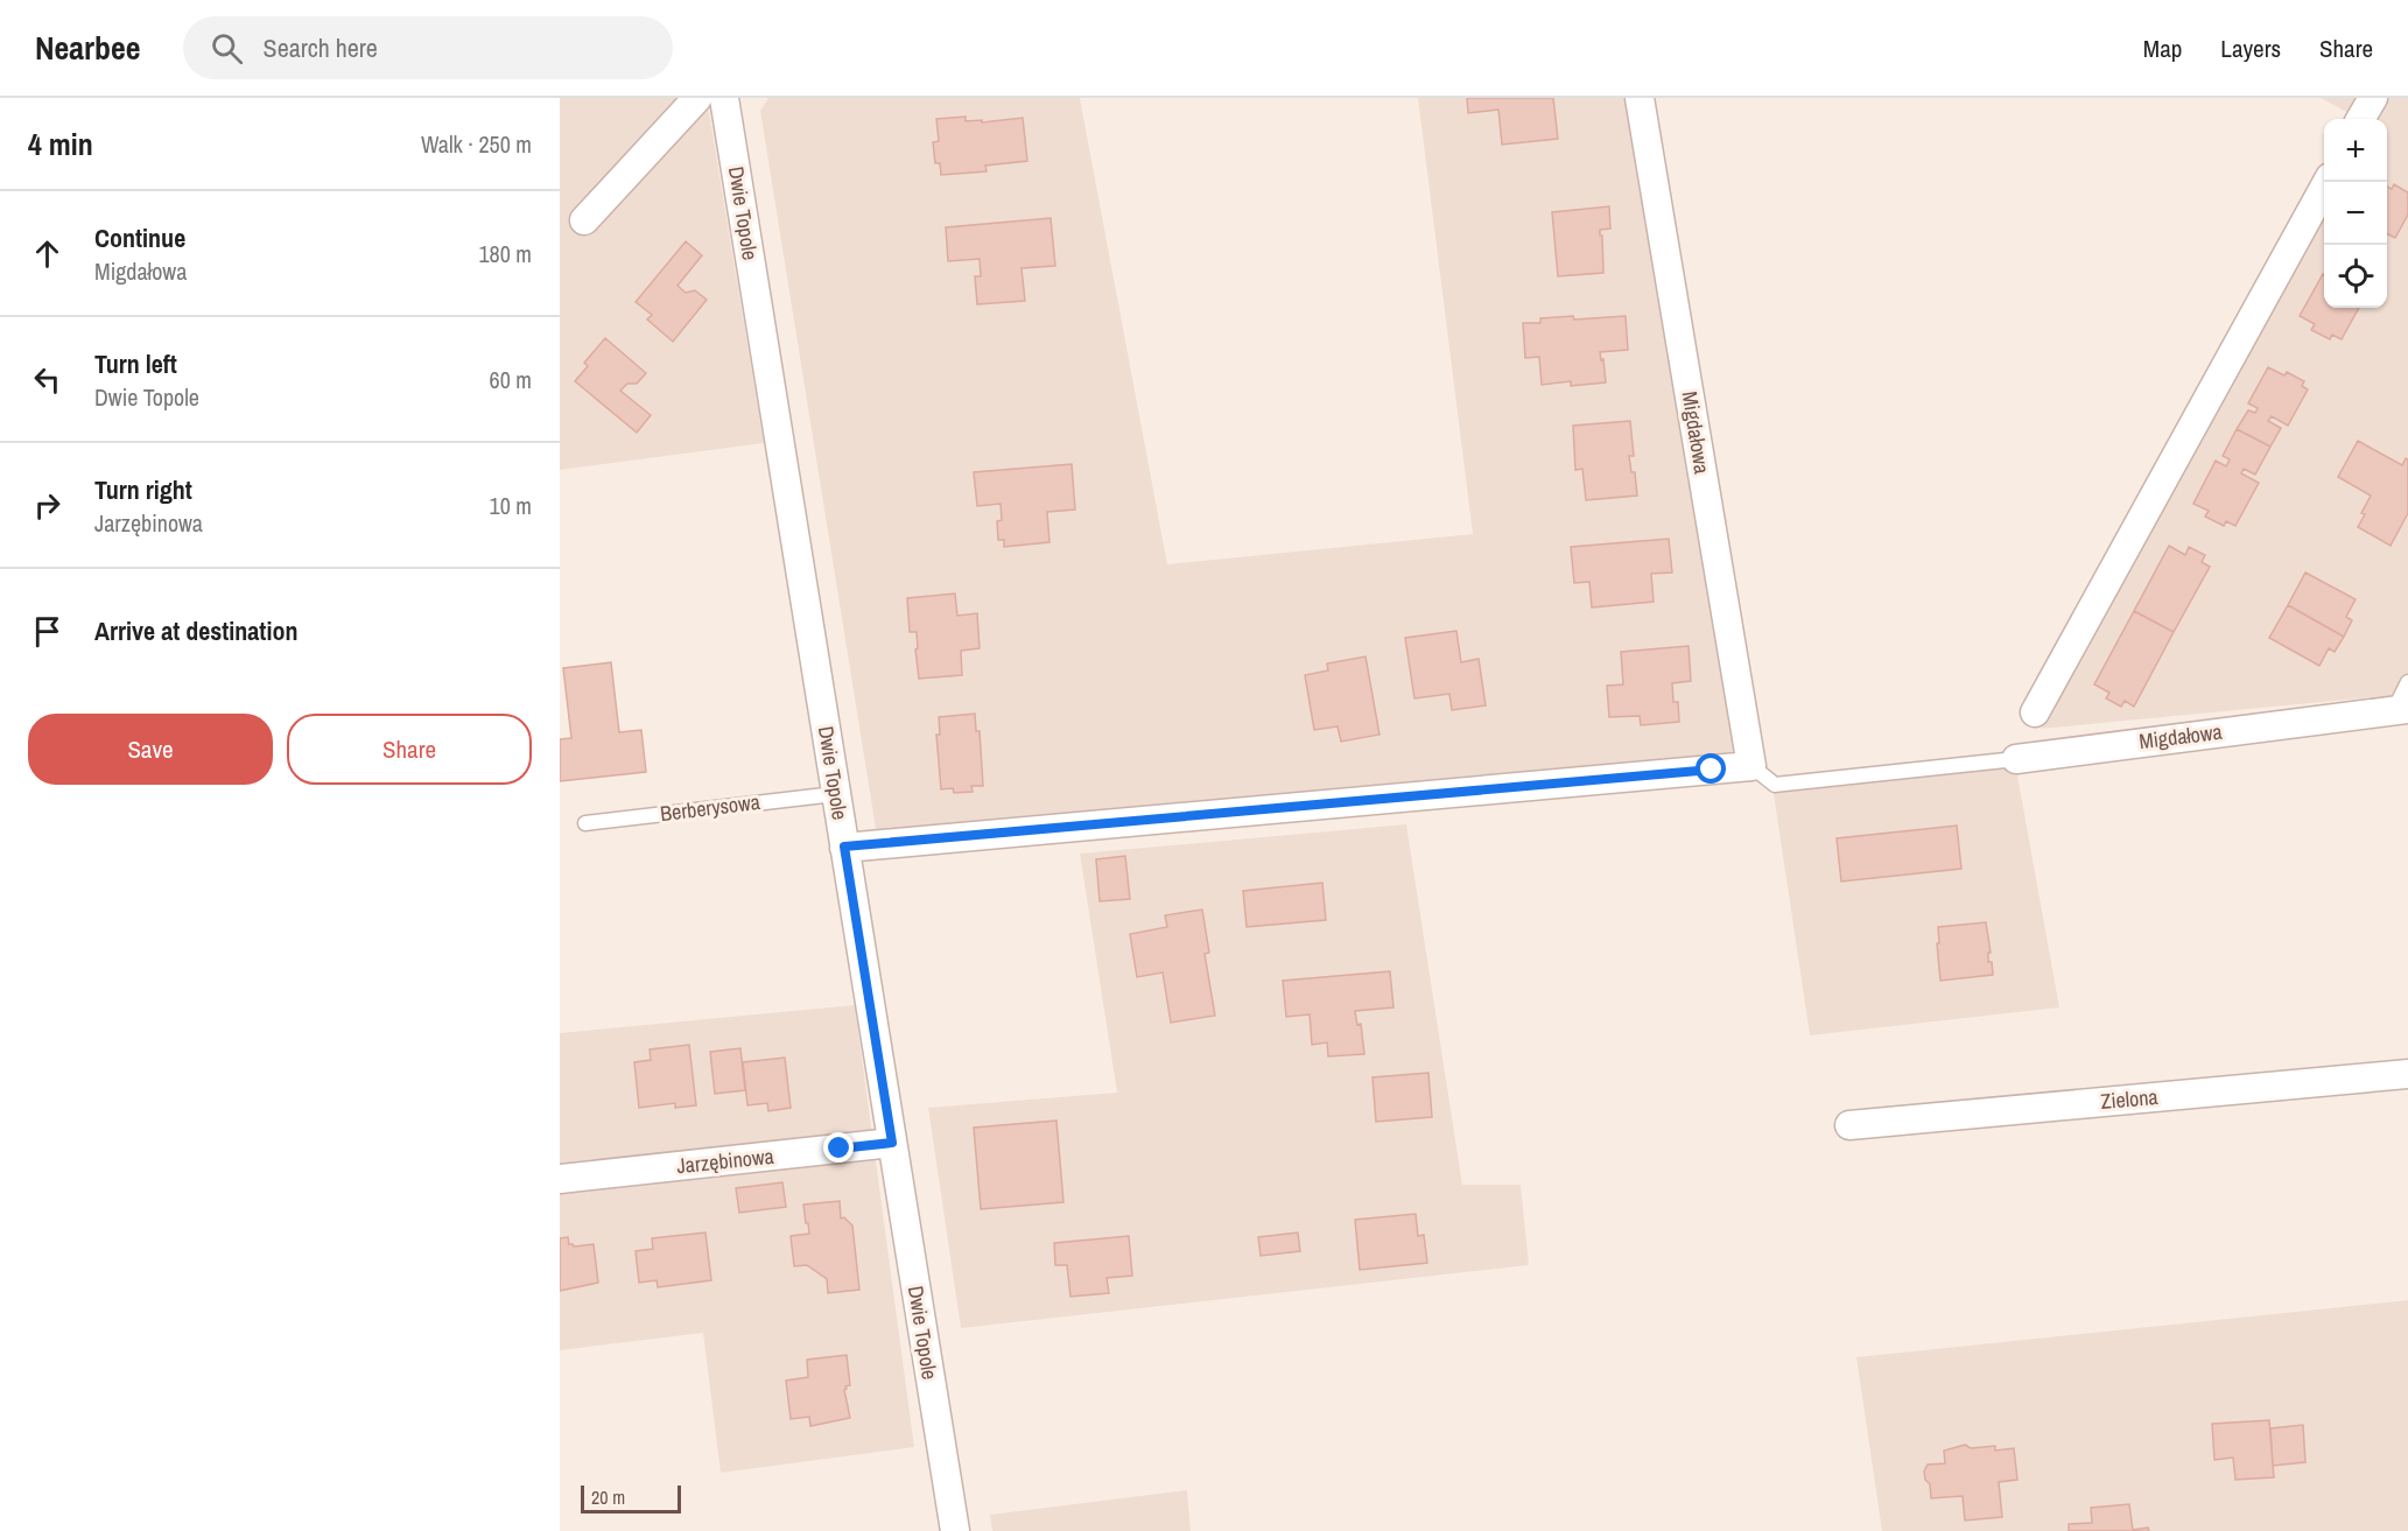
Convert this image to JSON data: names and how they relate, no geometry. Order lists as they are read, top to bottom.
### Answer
{
  "streets": {
    "street": [
      "Dwie Topole",
      "Migdałowa",
      "Zielona",
      "Jarzębinowa"
    ],
    "lane": ["Berberysowa"]
  },
  "crossings": [
    ["Dwie Topole", "Berberysowa"],
    ["Dwie Topole", "Jarzębinowa"]
  ],
  "scale_bar": "20 m",
  "page": {
    "header": "Nearbee",
    "search": "Search here",
    "nav": ["Map", "Layers", "Share"],
    "heading": ["4 min", "Walk · 250 m"],
    "map_buttons": ["+", "−"],
    "list": [
      ["Continue", "Migdałowa", "180 m"],
      ["Turn left", "Dwie Topole", "60 m"],
      ["Turn right", "Jarzębinowa", "10 m"],
      "Arrive at destination"
    ],
    "buttons": ["Save", "Share"],
    "scale": "20 m"
  }
}
